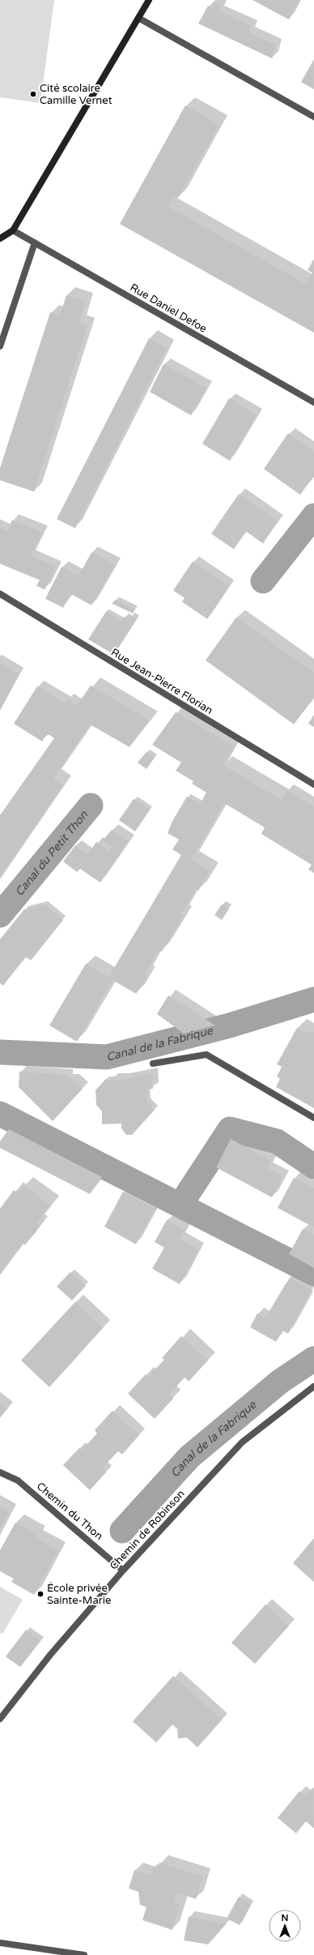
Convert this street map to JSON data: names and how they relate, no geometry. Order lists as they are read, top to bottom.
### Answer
{
  "streets": {
    "street": [
      "Rue Daniel Defoe",
      "Rue Jean-Pierre Florian",
      "Chemin du Thon",
      "Chemin de Robinson"
    ]
  },
  "crossings": [
    ["Chemin du Thon", "Chemin de Robinson"]
  ],
  "water": ["Canal du Petit Thon", "Canal de la Fabrique"],
  "places": ["Cité scolaire Camille Vernet", "École privée Sainte-Marie"],
  "north": "top"
}
